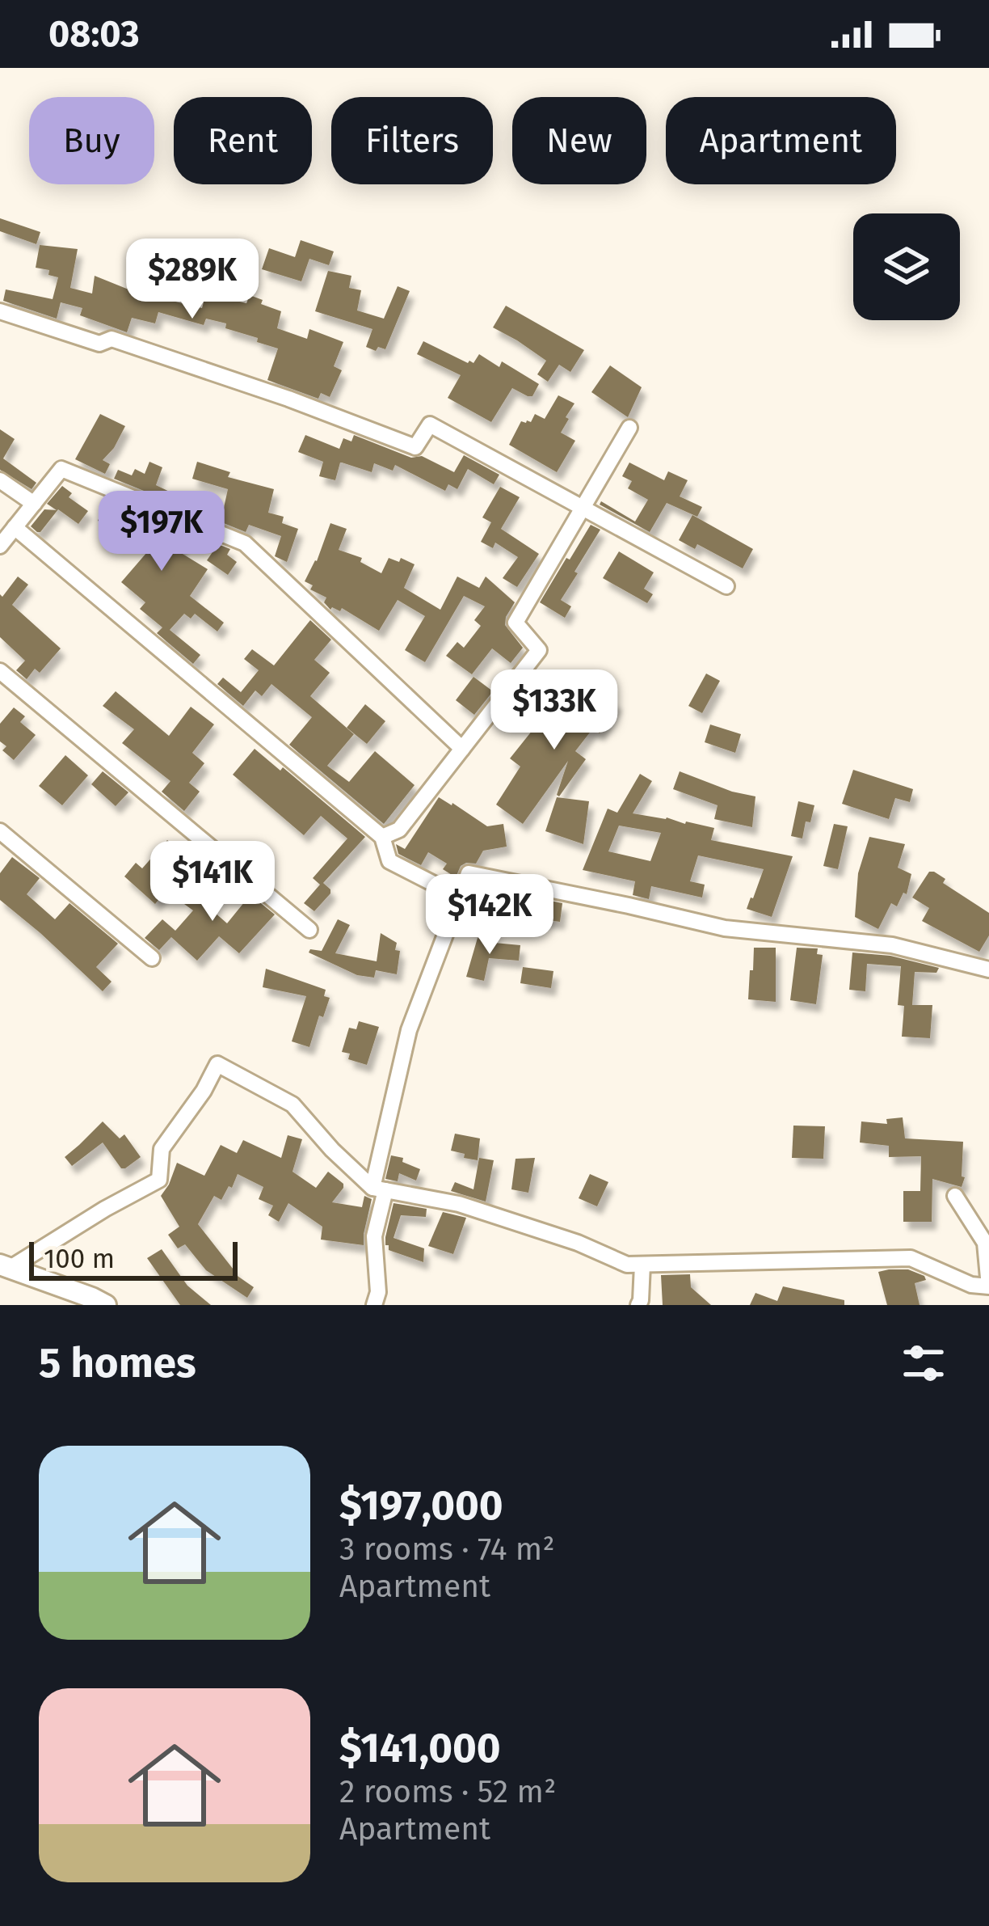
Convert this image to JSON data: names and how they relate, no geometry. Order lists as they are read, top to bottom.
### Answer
{
  "scale_bar": "100 m",
  "page": {
    "status": "08:03",
    "chip": [
      "Buy",
      "Rent",
      "Filters",
      "New",
      "Apartment"
    ],
    "price": [
      "$289K",
      "$197K",
      "$133K",
      "$141K",
      "$142K"
    ],
    "scale": "100 m",
    "heading": "5 homes",
    "list": [
      {
        "name": "$197,000",
        "note": "3 rooms · 74 m² · Apartment"
      },
      {
        "name": "$141,000",
        "note": "2 rooms · 52 m² · Apartment"
      }
    ]
  }
}
